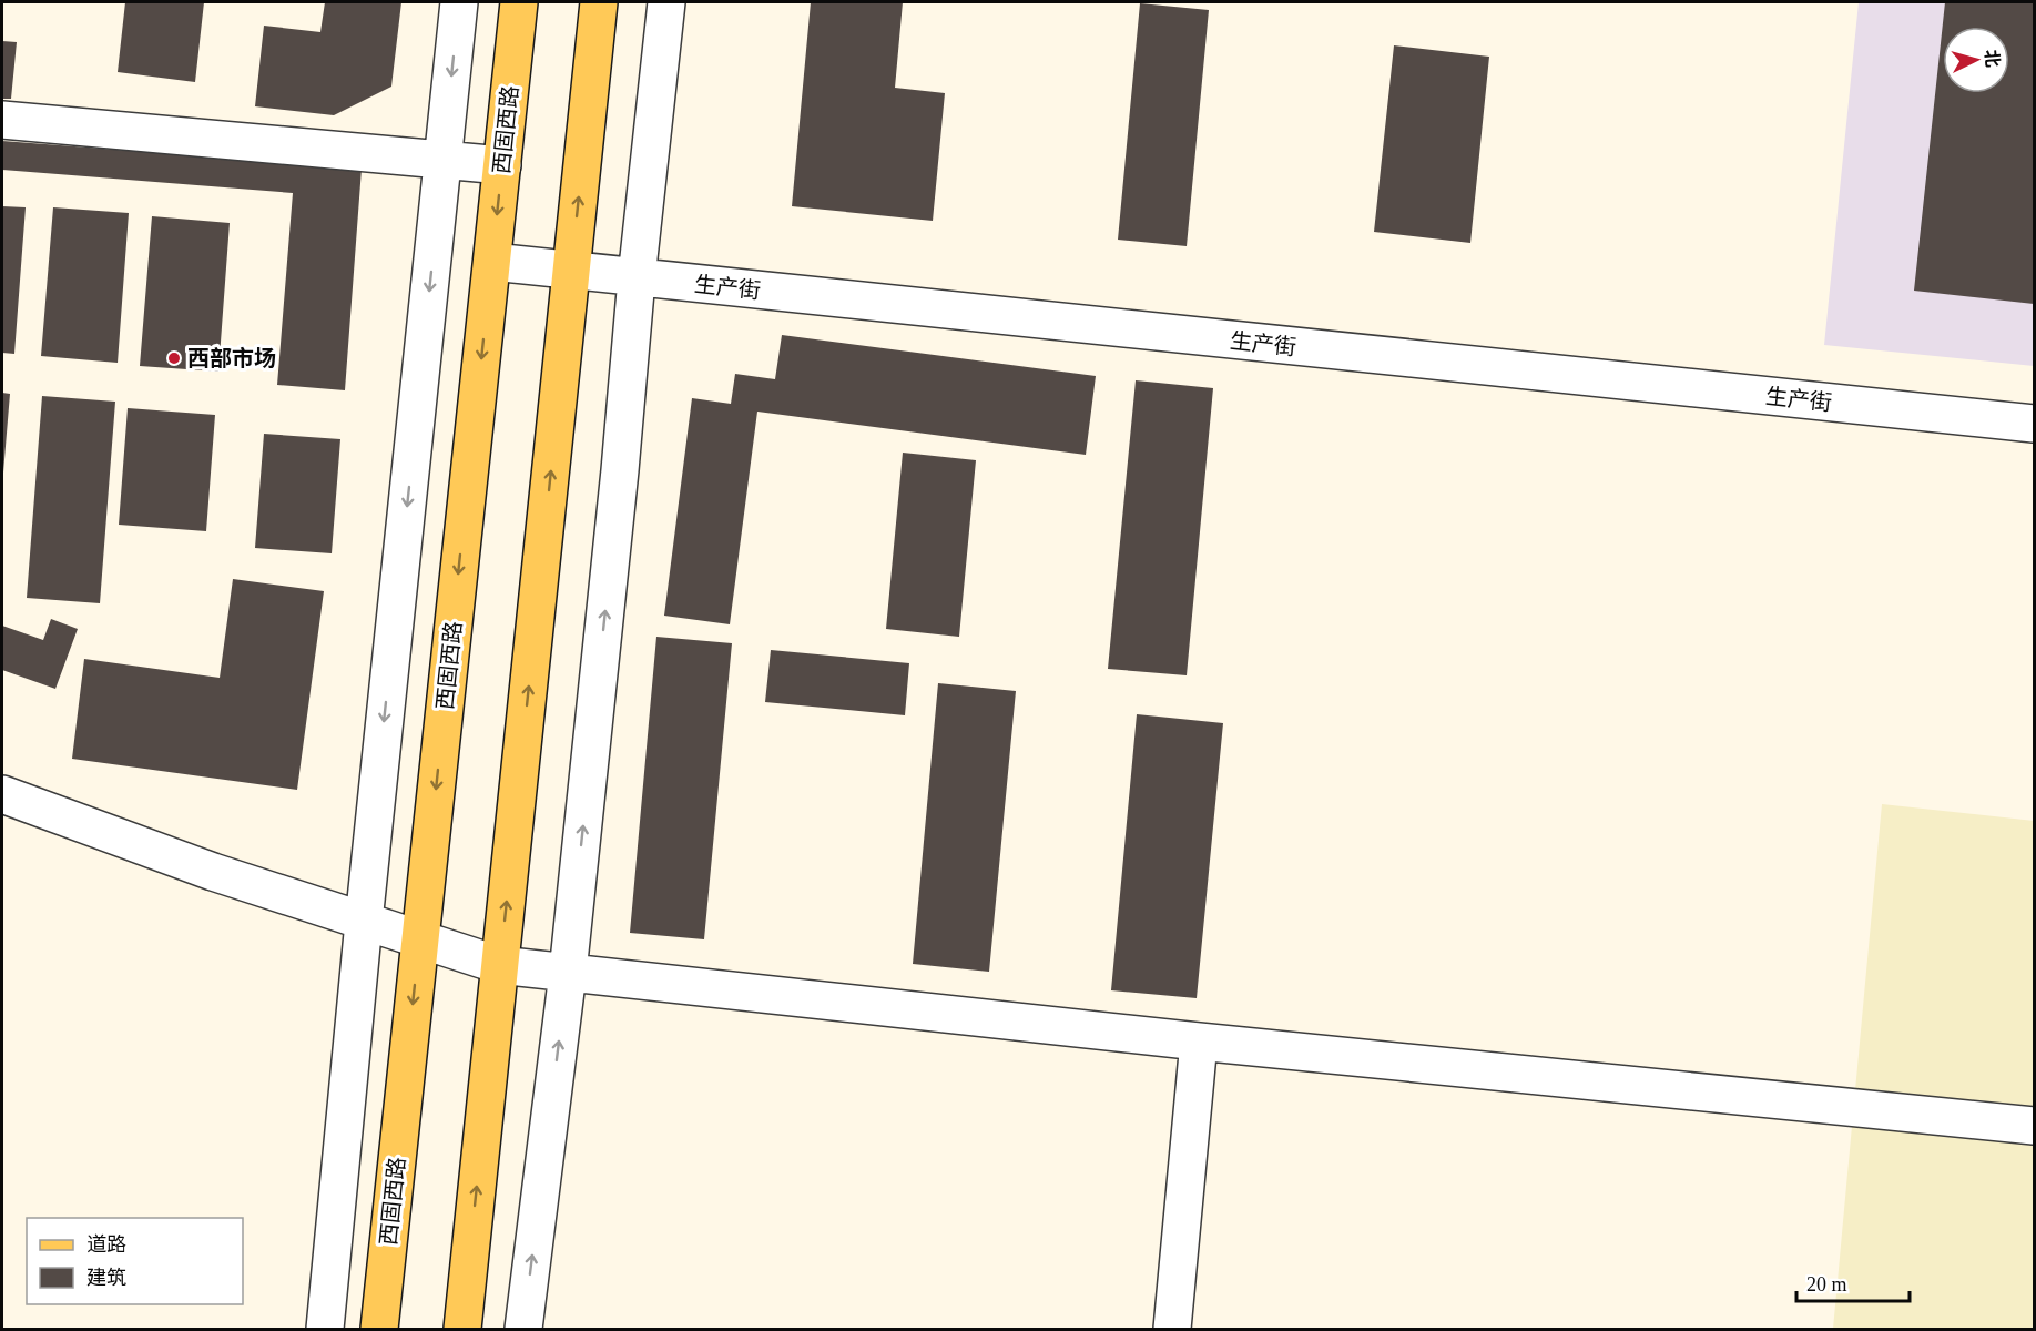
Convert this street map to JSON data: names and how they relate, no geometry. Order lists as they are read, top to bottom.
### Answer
{
  "streets": {
    "main road": ["西固西路"],
    "street": ["生产街"]
  },
  "crossings": [
    ["西固西路", "生产街"]
  ],
  "places": ["西部市场"],
  "legend": ["道路", "建筑"],
  "scale_bar": "20 m",
  "north": "right"
}
